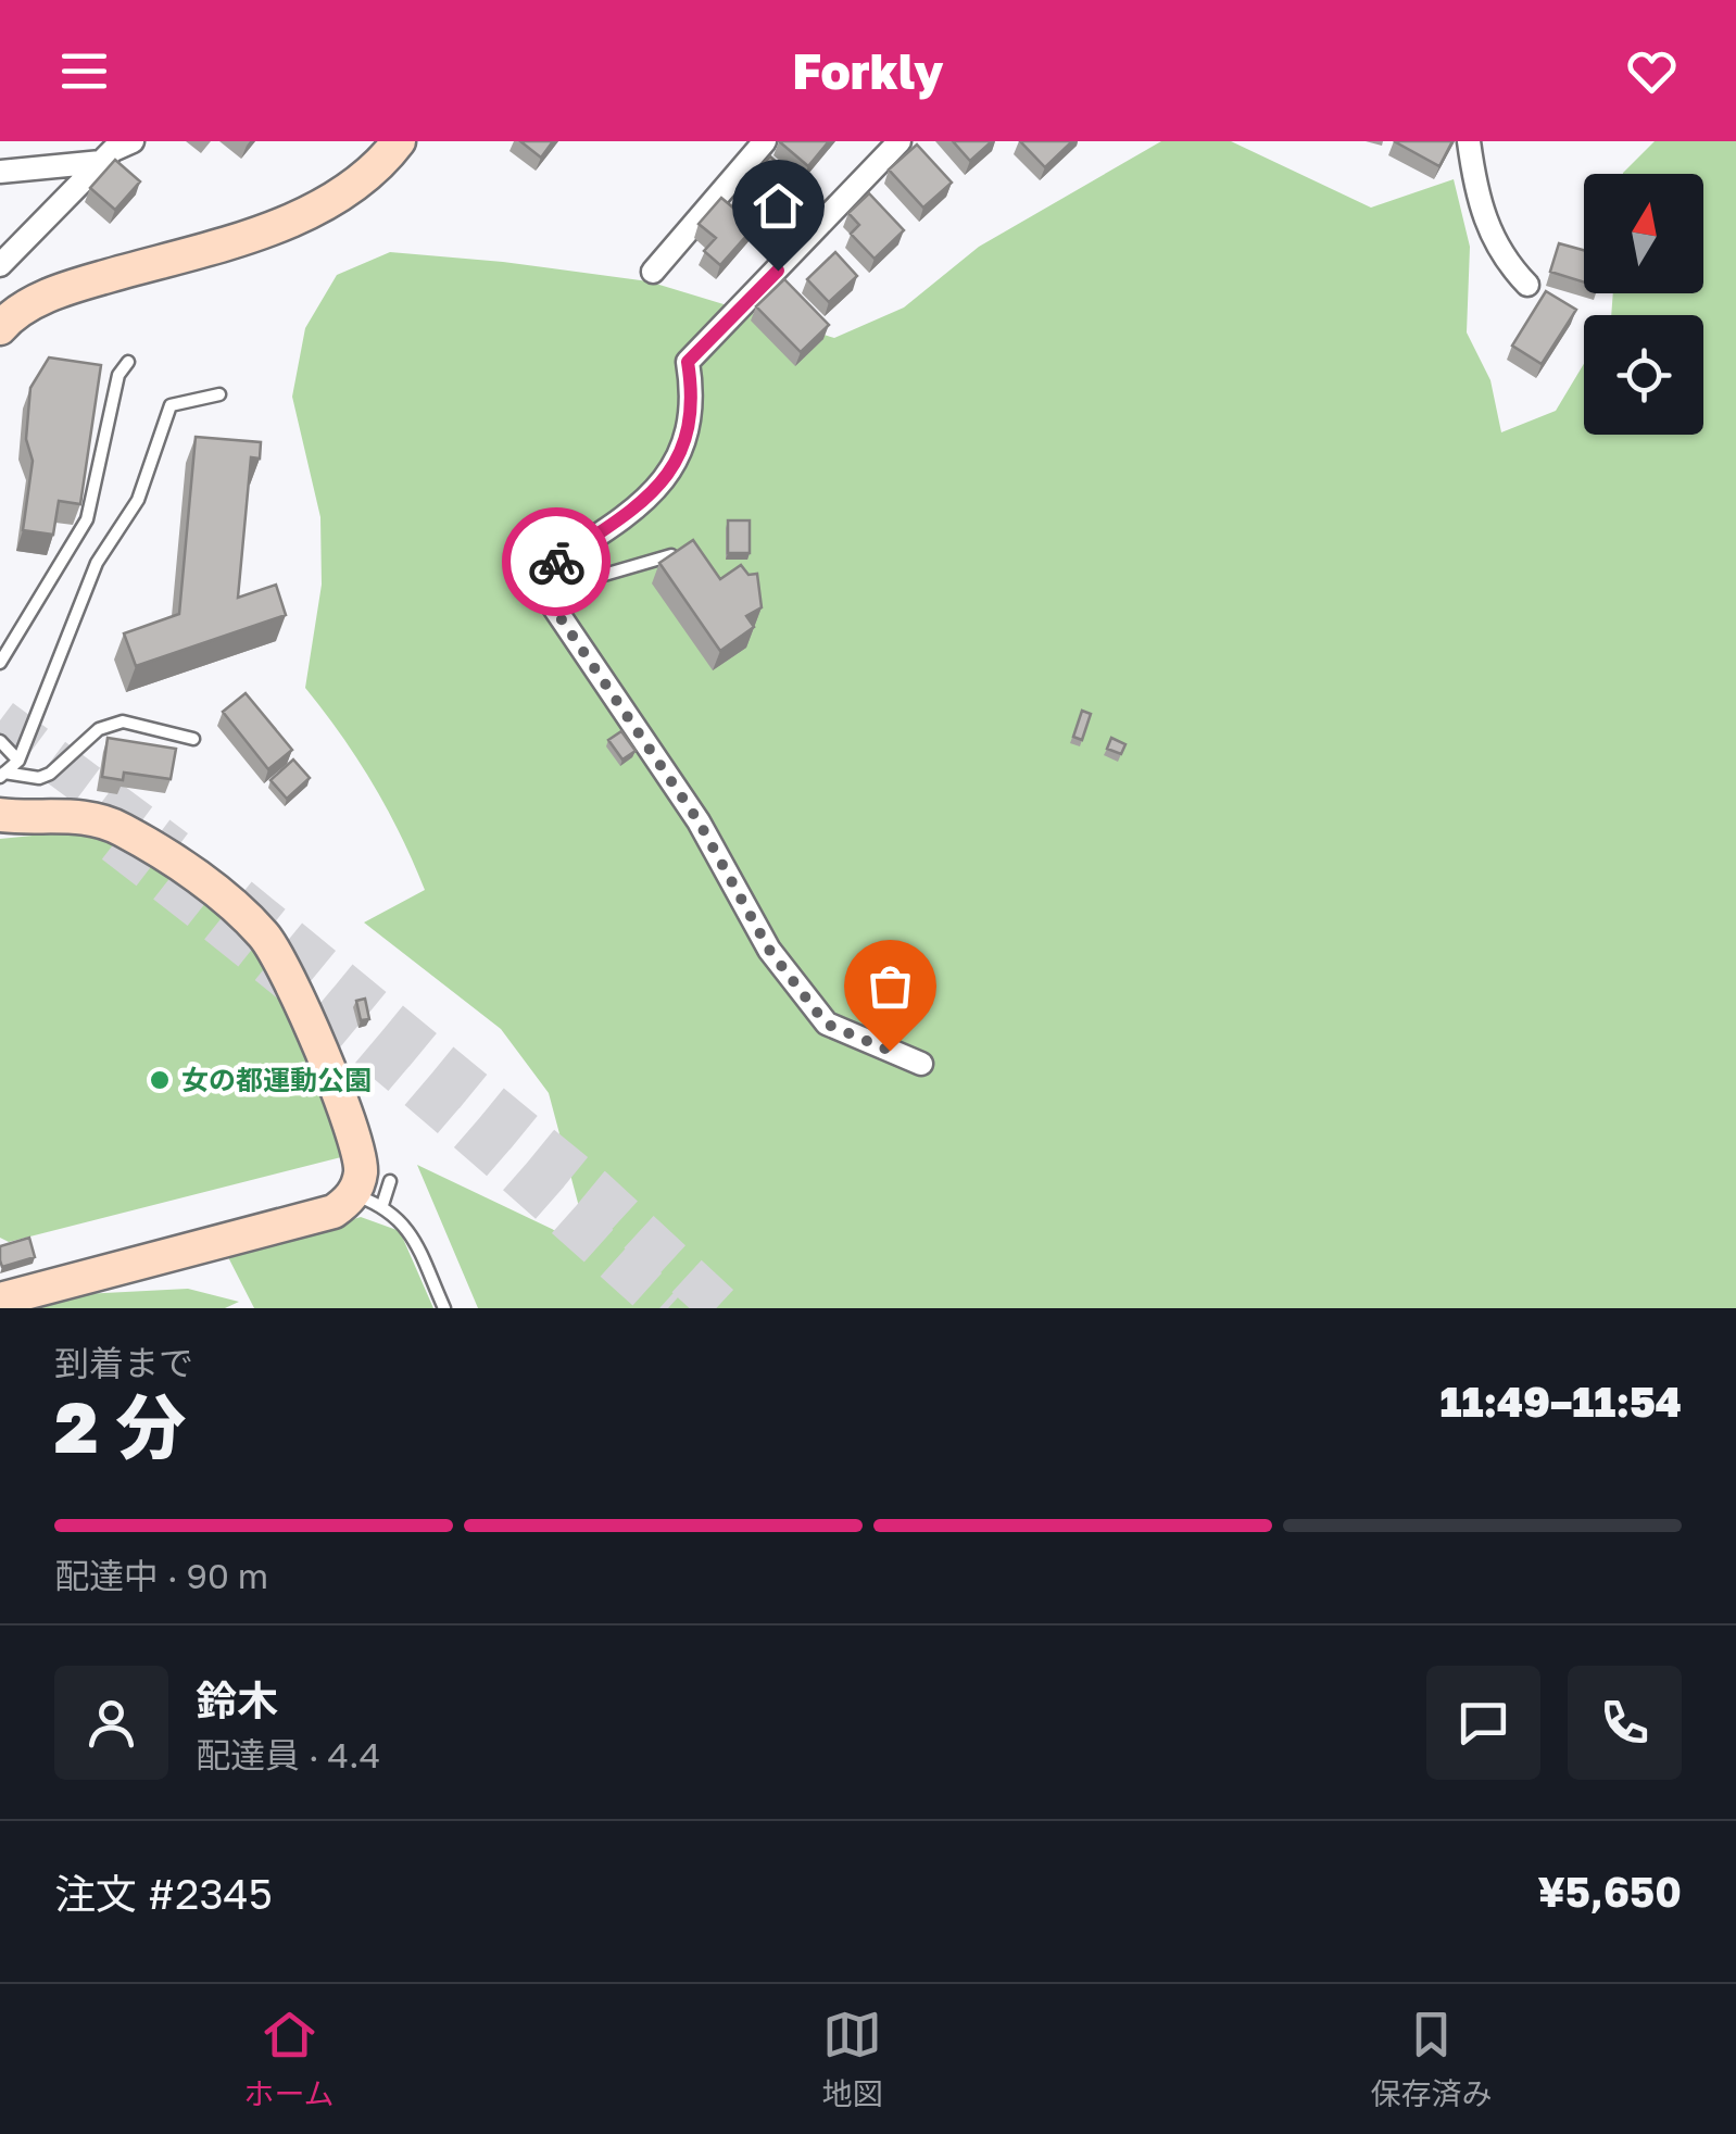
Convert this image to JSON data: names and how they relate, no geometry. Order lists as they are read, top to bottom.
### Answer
{
  "places": ["女の都運動公園"],
  "north": "top",
  "page": {
    "header": "Forkly",
    "heading": ["2 分", "到着まで", "11:49–11:54"],
    "panel": [
      "鈴木",
      "配達員 · 4.4",
      "注文 #2345",
      "¥5,650"
    ],
    "bar": "配達中 · 90 m",
    "tabs": ["ホーム", "地図", "保存済み"]
  }
}
